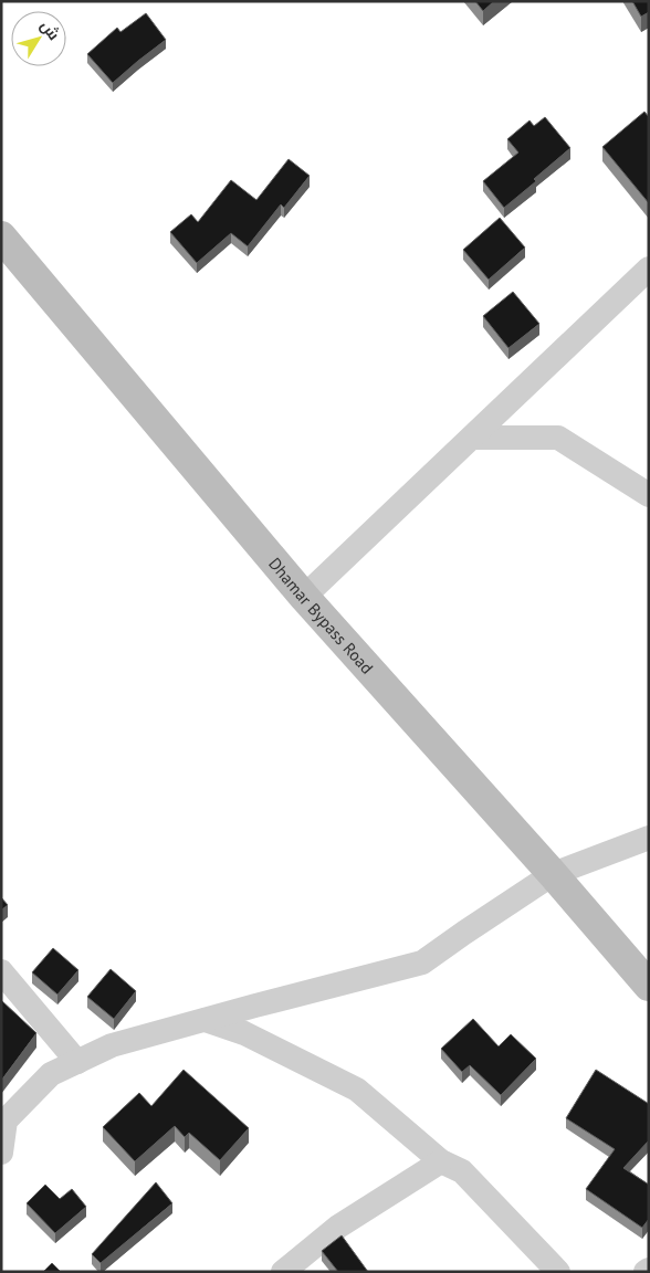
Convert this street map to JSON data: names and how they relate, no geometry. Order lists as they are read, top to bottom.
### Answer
{
  "streets": {
    "main road": ["Dhamar Bypass Road"]
  },
  "north": "top right"
}
